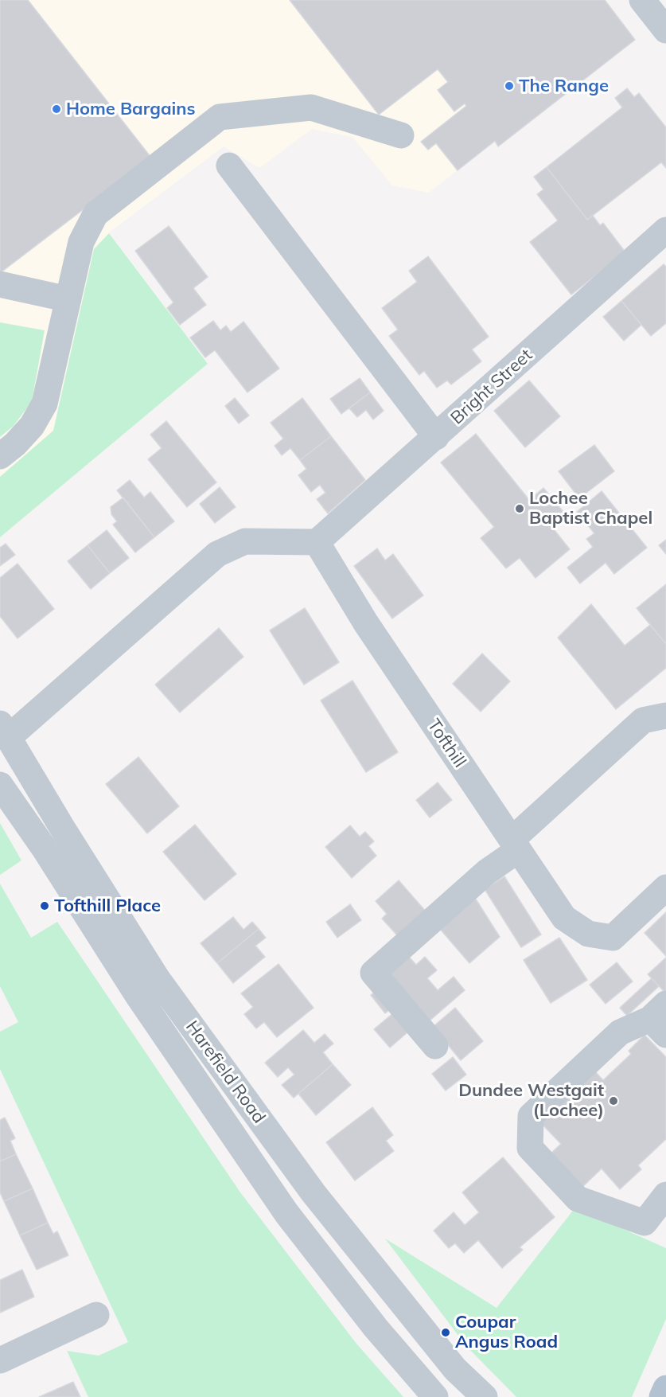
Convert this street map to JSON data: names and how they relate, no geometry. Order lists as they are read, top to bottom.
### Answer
{
  "streets": {
    "street": ["Bright Street", "Tofthill", "Harefield Road"]
  },
  "crossings": [
    ["Bright Street", "Tofthill"]
  ],
  "places": [
    "The Range",
    "Home Bargains",
    "Lochee Baptist Chapel",
    "Tofthill Place",
    "Dundee Westgait (Lochee)",
    "Coupar Angus Road"
  ]
}
